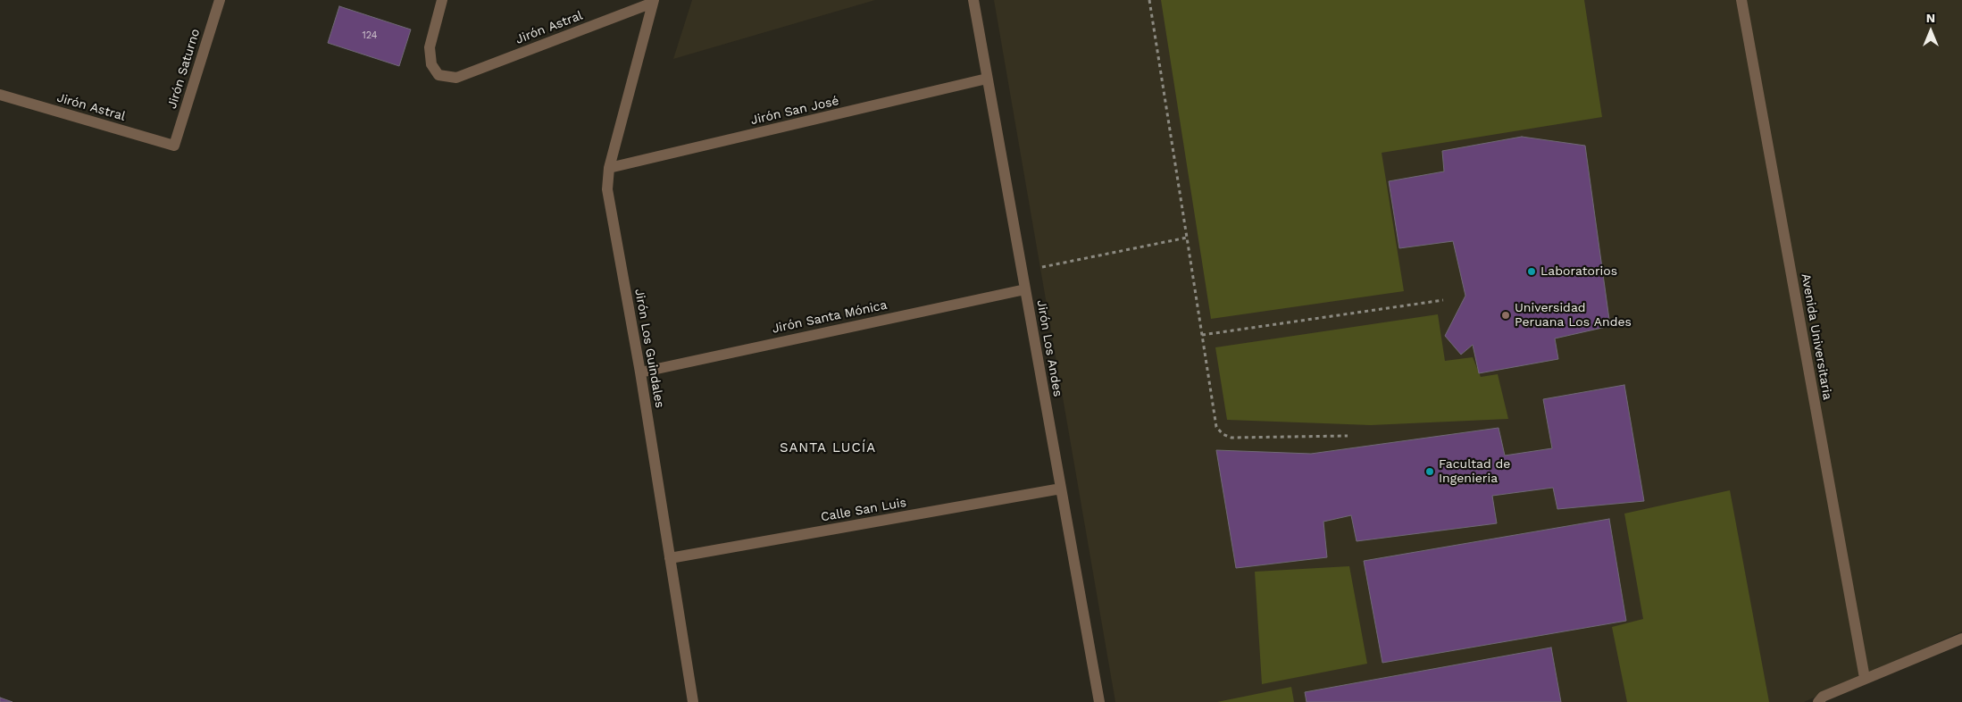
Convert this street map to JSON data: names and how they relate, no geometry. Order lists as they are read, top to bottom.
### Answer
{
  "streets": {
    "street": [
      "Jirón Astral",
      "Jirón Saturno",
      "Jirón San José",
      "Jirón Santa Mónica",
      "Avenida Universitaria",
      "Jirón Los Guindales",
      "Jirón Los Andes",
      "Calle San Luis"
    ]
  },
  "crossings": [
    ["Jirón Astral", "Jirón Saturno"],
    ["Jirón Astral", "Jirón Los Guindales"],
    ["Jirón San José", "Jirón Los Guindales"],
    ["Jirón San José", "Jirón Los Andes"],
    ["Jirón Santa Mónica", "Jirón Los Guindales"],
    ["Jirón Santa Mónica", "Jirón Los Andes"],
    ["Jirón Los Guindales", "Calle San Luis"],
    ["Jirón Los Andes", "Calle San Luis"]
  ],
  "districts": ["SANTA LUCÍA"],
  "places": ["Laboratorios", "Universidad Peruana Los Andes", "Facultad de Ingenieria"],
  "house_numbers": ["124"],
  "north": "top"
}
